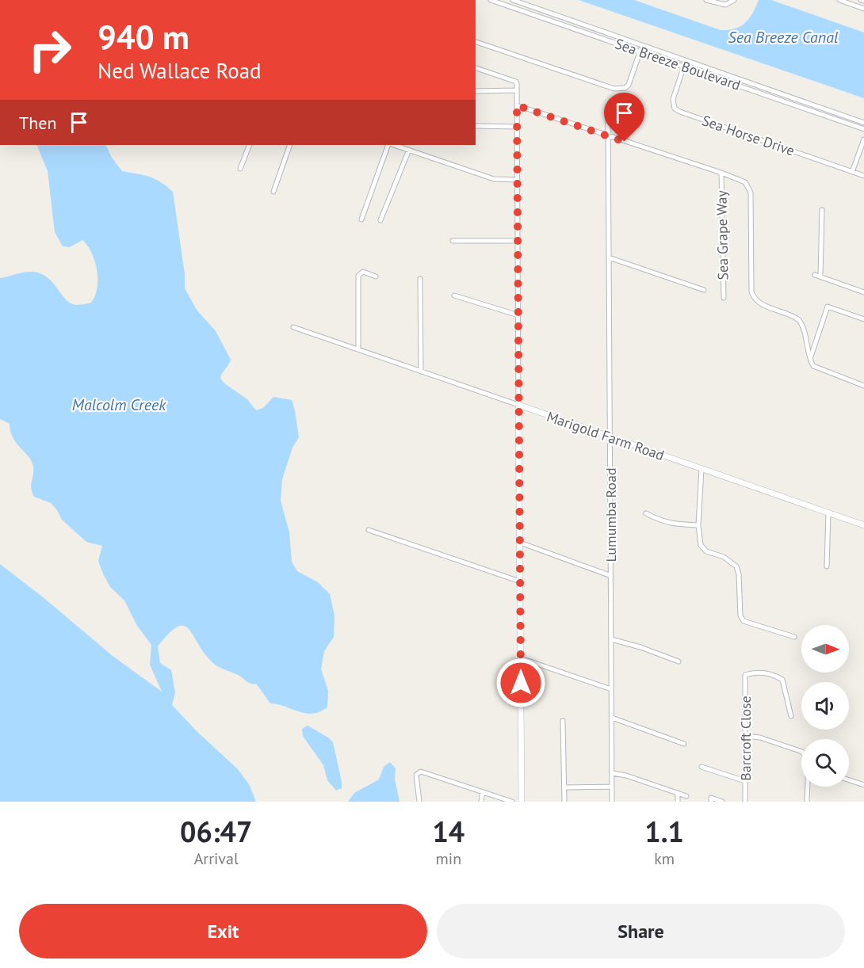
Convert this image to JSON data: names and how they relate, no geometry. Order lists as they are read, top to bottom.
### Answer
{
  "streets": {
    "street": [
      "Sea Breeze Boulevard",
      "Sea Horse Drive",
      "Sea Grape Way",
      "Marigold Farm Road",
      "Lumumba Road",
      "Barcroft Close"
    ]
  },
  "crossings": [
    ["Sea Breeze Boulevard", "Sea Horse Drive"],
    ["Marigold Farm Road", "Lumumba Road"]
  ],
  "water": ["Sea Breeze Canal", "Malcolm Creek"],
  "north": "right",
  "page": {
    "turn": ["940 m", "Ned Wallace Road"],
    "then": "Then",
    "eta": [
      "06:47",
      "Arrival",
      "14",
      "min",
      "1.1",
      "km"
    ],
    "buttons": ["Exit", "Share"]
  }
}
